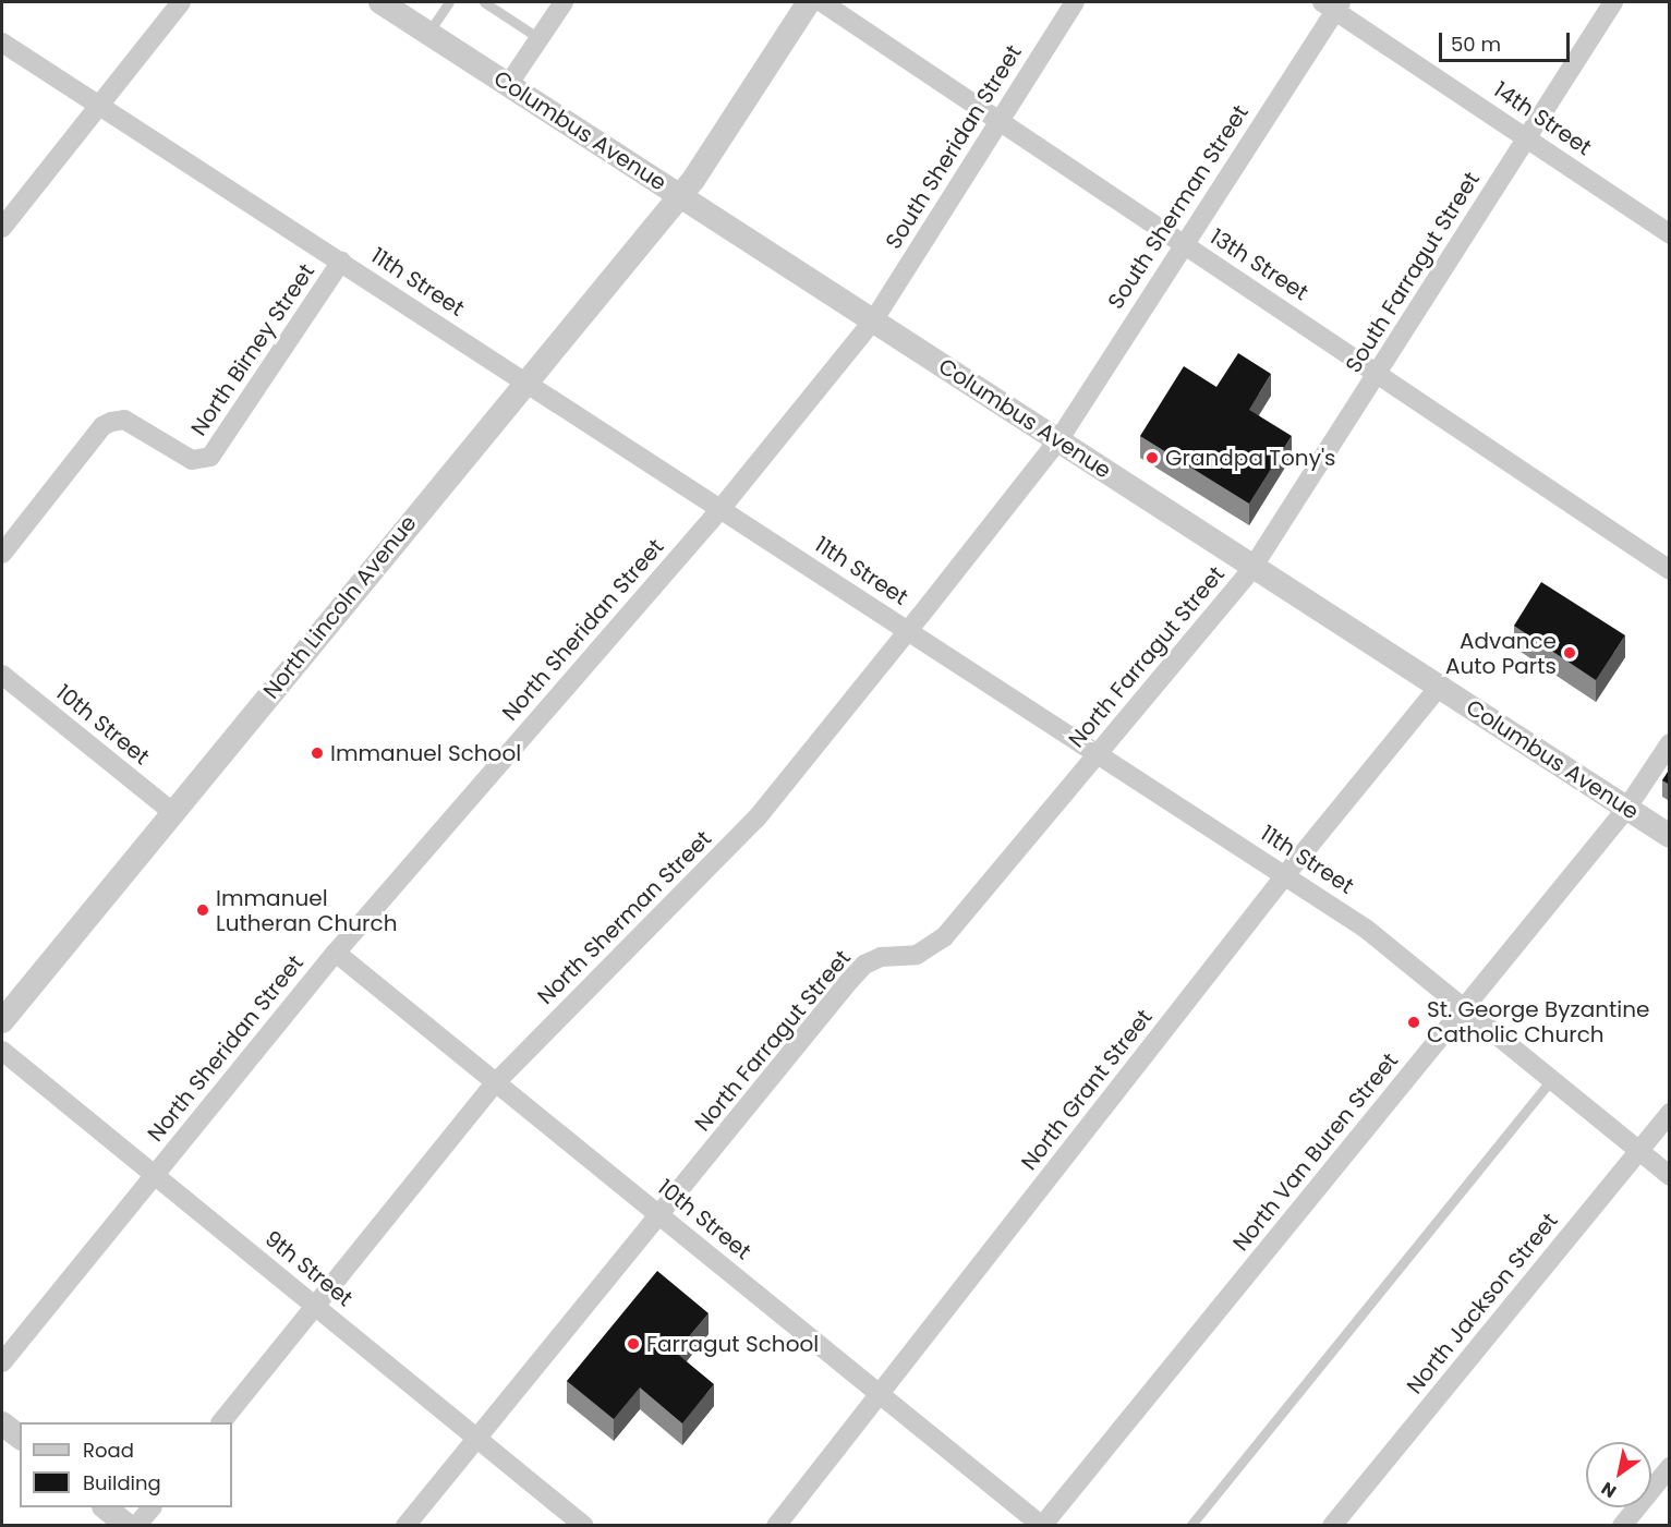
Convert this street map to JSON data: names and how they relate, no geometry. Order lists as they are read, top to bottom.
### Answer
{
  "streets": {
    "street": [
      "14th Street",
      "Columbus Avenue",
      "South Sheridan Street",
      "South Sherman Street",
      "13th Street",
      "South Farragut Street",
      "11th Street",
      "North Birney Street",
      "North Lincoln Avenue",
      "North Sheridan Street",
      "North Farragut Street",
      "10th Street",
      "North Sherman Street",
      "North Grant Street",
      "North Van Buren Street",
      "9th Street",
      "North Jackson Street"
    ]
  },
  "crossings": [
    ["14th Street", "South Sherman Street"],
    ["14th Street", "South Farragut Street"],
    ["Columbus Avenue", "South Sheridan Street"],
    ["Columbus Avenue", "South Sherman Street"],
    ["Columbus Avenue", "South Farragut Street"],
    ["Columbus Avenue", "North Lincoln Avenue"],
    ["Columbus Avenue", "North Sheridan Street"],
    ["Columbus Avenue", "North Farragut Street"],
    ["Columbus Avenue", "North Sherman Street"],
    ["Columbus Avenue", "North Grant Street"],
    ["Columbus Avenue", "North Van Buren Street"],
    ["South Sheridan Street", "13th Street"],
    ["South Sheridan Street", "North Sheridan Street"],
    ["South Sherman Street", "13th Street"],
    ["South Sherman Street", "North Sherman Street"],
    ["13th Street", "South Farragut Street"],
    ["South Farragut Street", "North Farragut Street"],
    ["11th Street", "North Birney Street"],
    ["11th Street", "North Lincoln Avenue"],
    ["11th Street", "North Sheridan Street"],
    ["11th Street", "North Farragut Street"],
    ["11th Street", "North Sherman Street"],
    ["11th Street", "North Grant Street"],
    ["11th Street", "North Van Buren Street"],
    ["11th Street", "North Jackson Street"],
    ["North Lincoln Avenue", "10th Street"],
    ["North Sheridan Street", "10th Street"],
    ["North Sheridan Street", "9th Street"],
    ["North Farragut Street", "10th Street"],
    ["North Farragut Street", "9th Street"],
    ["10th Street", "North Sherman Street"],
    ["10th Street", "North Grant Street"],
    ["10th Street", "North Van Buren Street"],
    ["North Sherman Street", "9th Street"]
  ],
  "places": [
    "Grandpa Tony's",
    "Advance Auto Parts",
    "Immanuel School",
    "Immanuel Lutheran Church",
    "St. George Byzantine Catholic Church",
    "Farragut School"
  ],
  "legend": ["Road", "Building"],
  "scale_bar": "50 m",
  "north": "bottom left"
}
